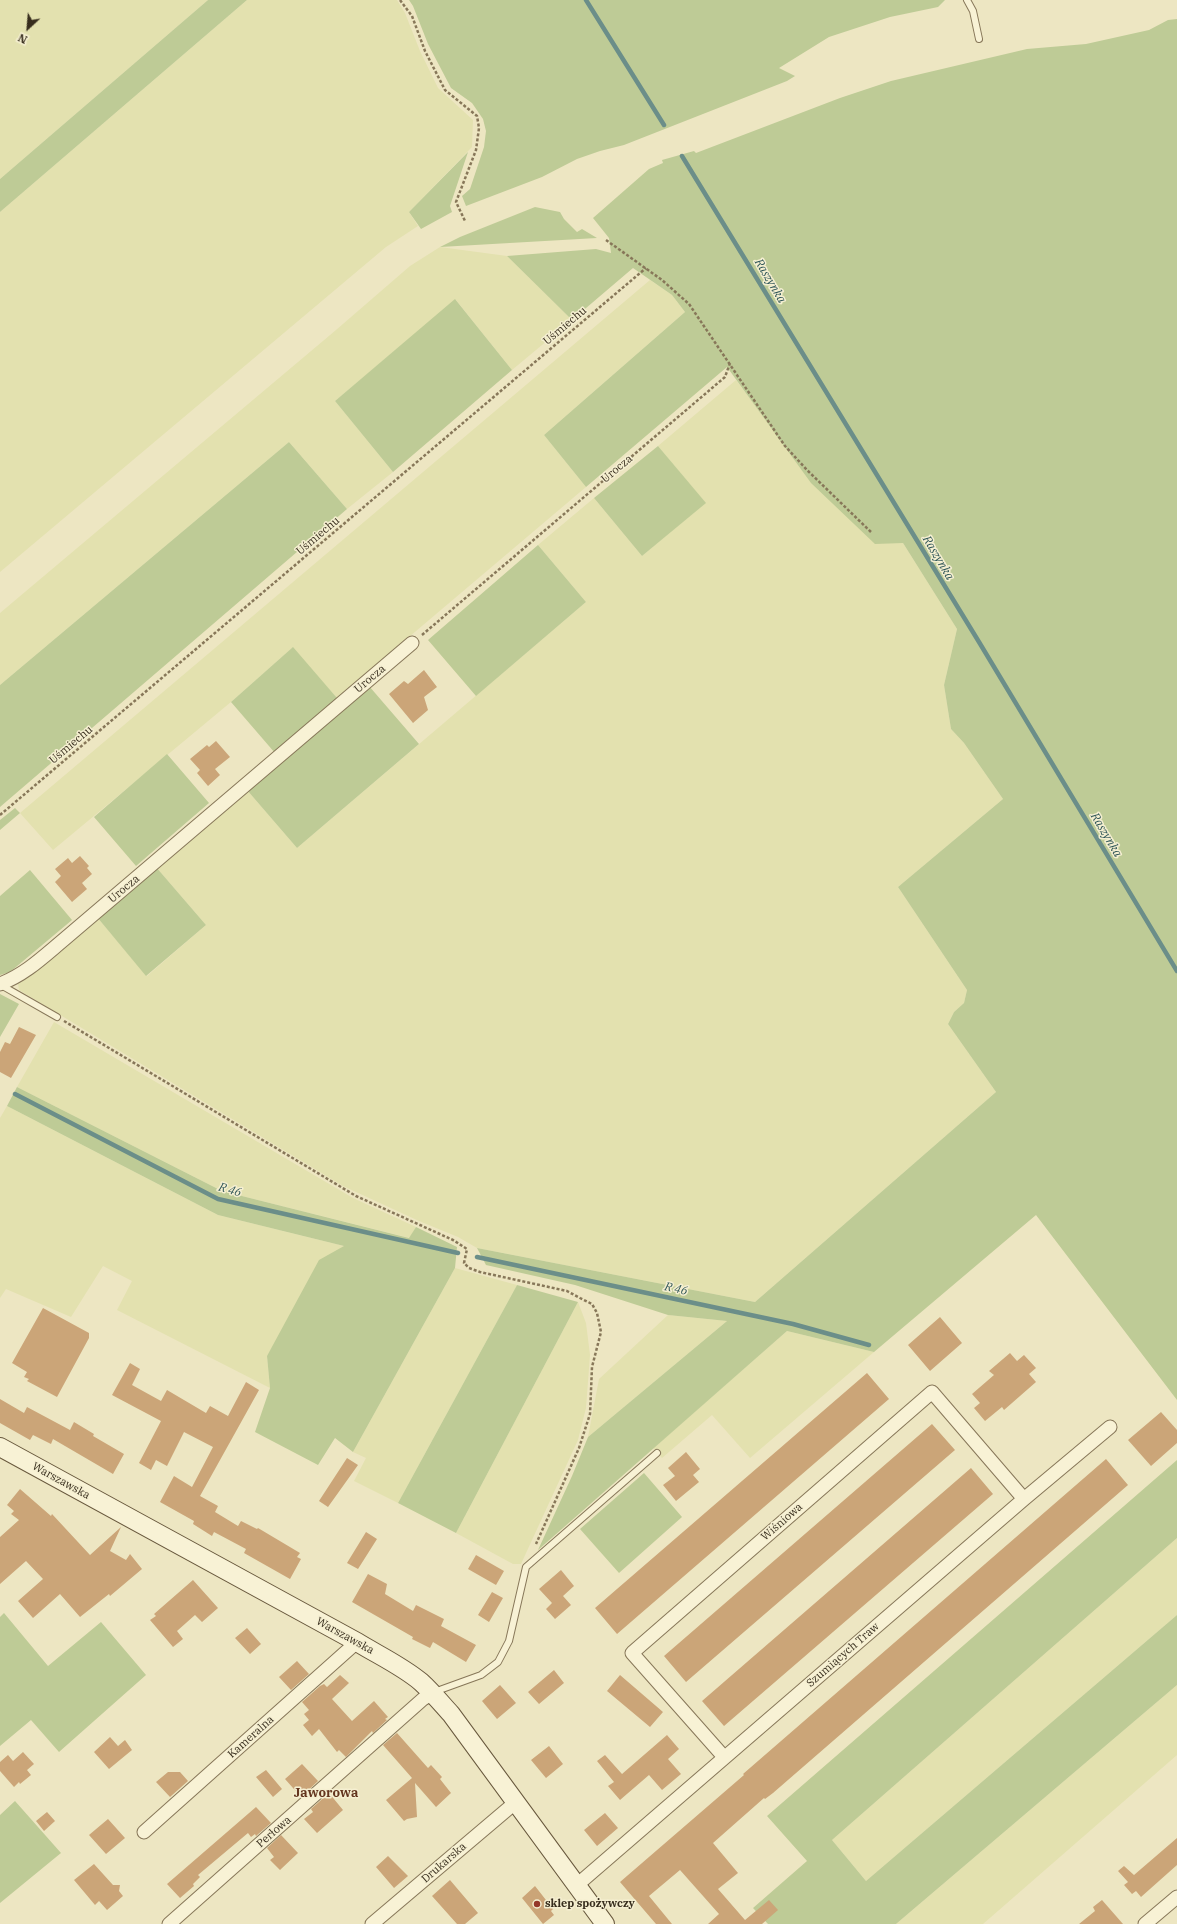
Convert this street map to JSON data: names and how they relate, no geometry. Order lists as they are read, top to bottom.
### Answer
{
  "streets": {
    "street": [
      "Urocza",
      "Warszawska",
      "Wiśniowa",
      "Szumiących Traw",
      "Kameralna",
      "Perłowa",
      "Drukarska"
    ],
    "path": ["Uśmiechu"]
  },
  "crossings": [
    ["Warszawska", "Szumiących Traw"],
    ["Warszawska", "Kameralna"],
    ["Warszawska", "Perłowa"],
    ["Warszawska", "Drukarska"],
    ["Wiśniowa", "Szumiących Traw"]
  ],
  "districts": ["Jaworowa"],
  "water": ["Raszynka", "R 46"],
  "places": ["sklep spożywczy"],
  "north": "bottom left"
}
